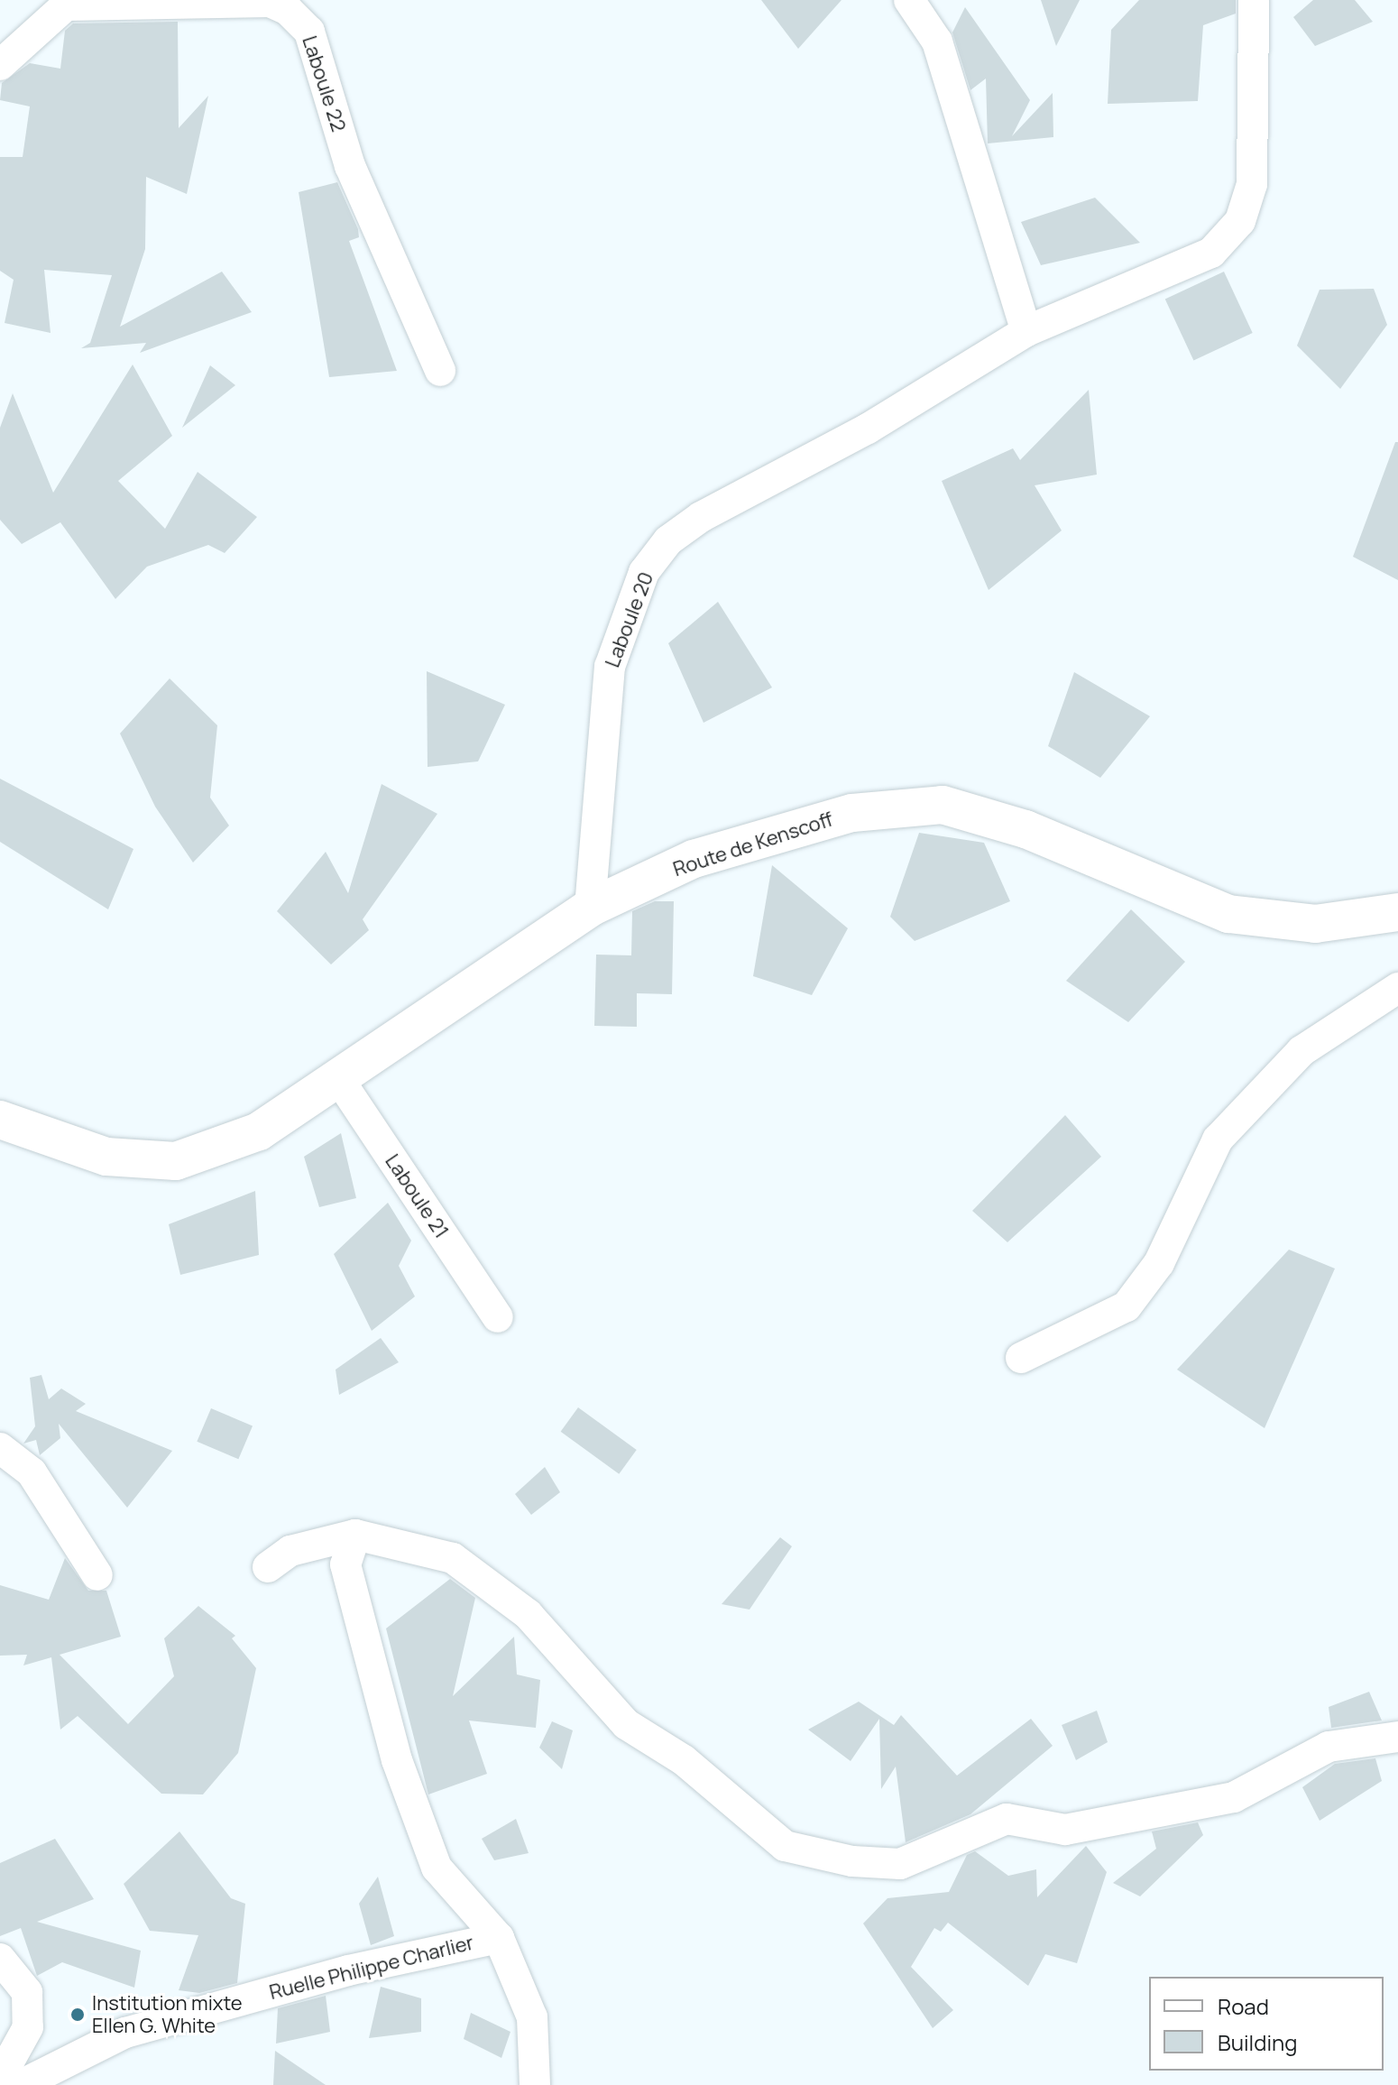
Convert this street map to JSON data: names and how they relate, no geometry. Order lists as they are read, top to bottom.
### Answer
{
  "streets": {
    "main road": ["Route de Kenscoff"],
    "street": [
      "Laboule 22",
      "Laboule 20",
      "Laboule 21",
      "Ruelle Philippe Charlier"
    ]
  },
  "crossings": [
    ["Laboule 20", "Route de Kenscoff"],
    ["Route de Kenscoff", "Laboule 21"]
  ],
  "places": ["Institution mixte Ellen G. White"],
  "legend": ["Road", "Building"]
}
